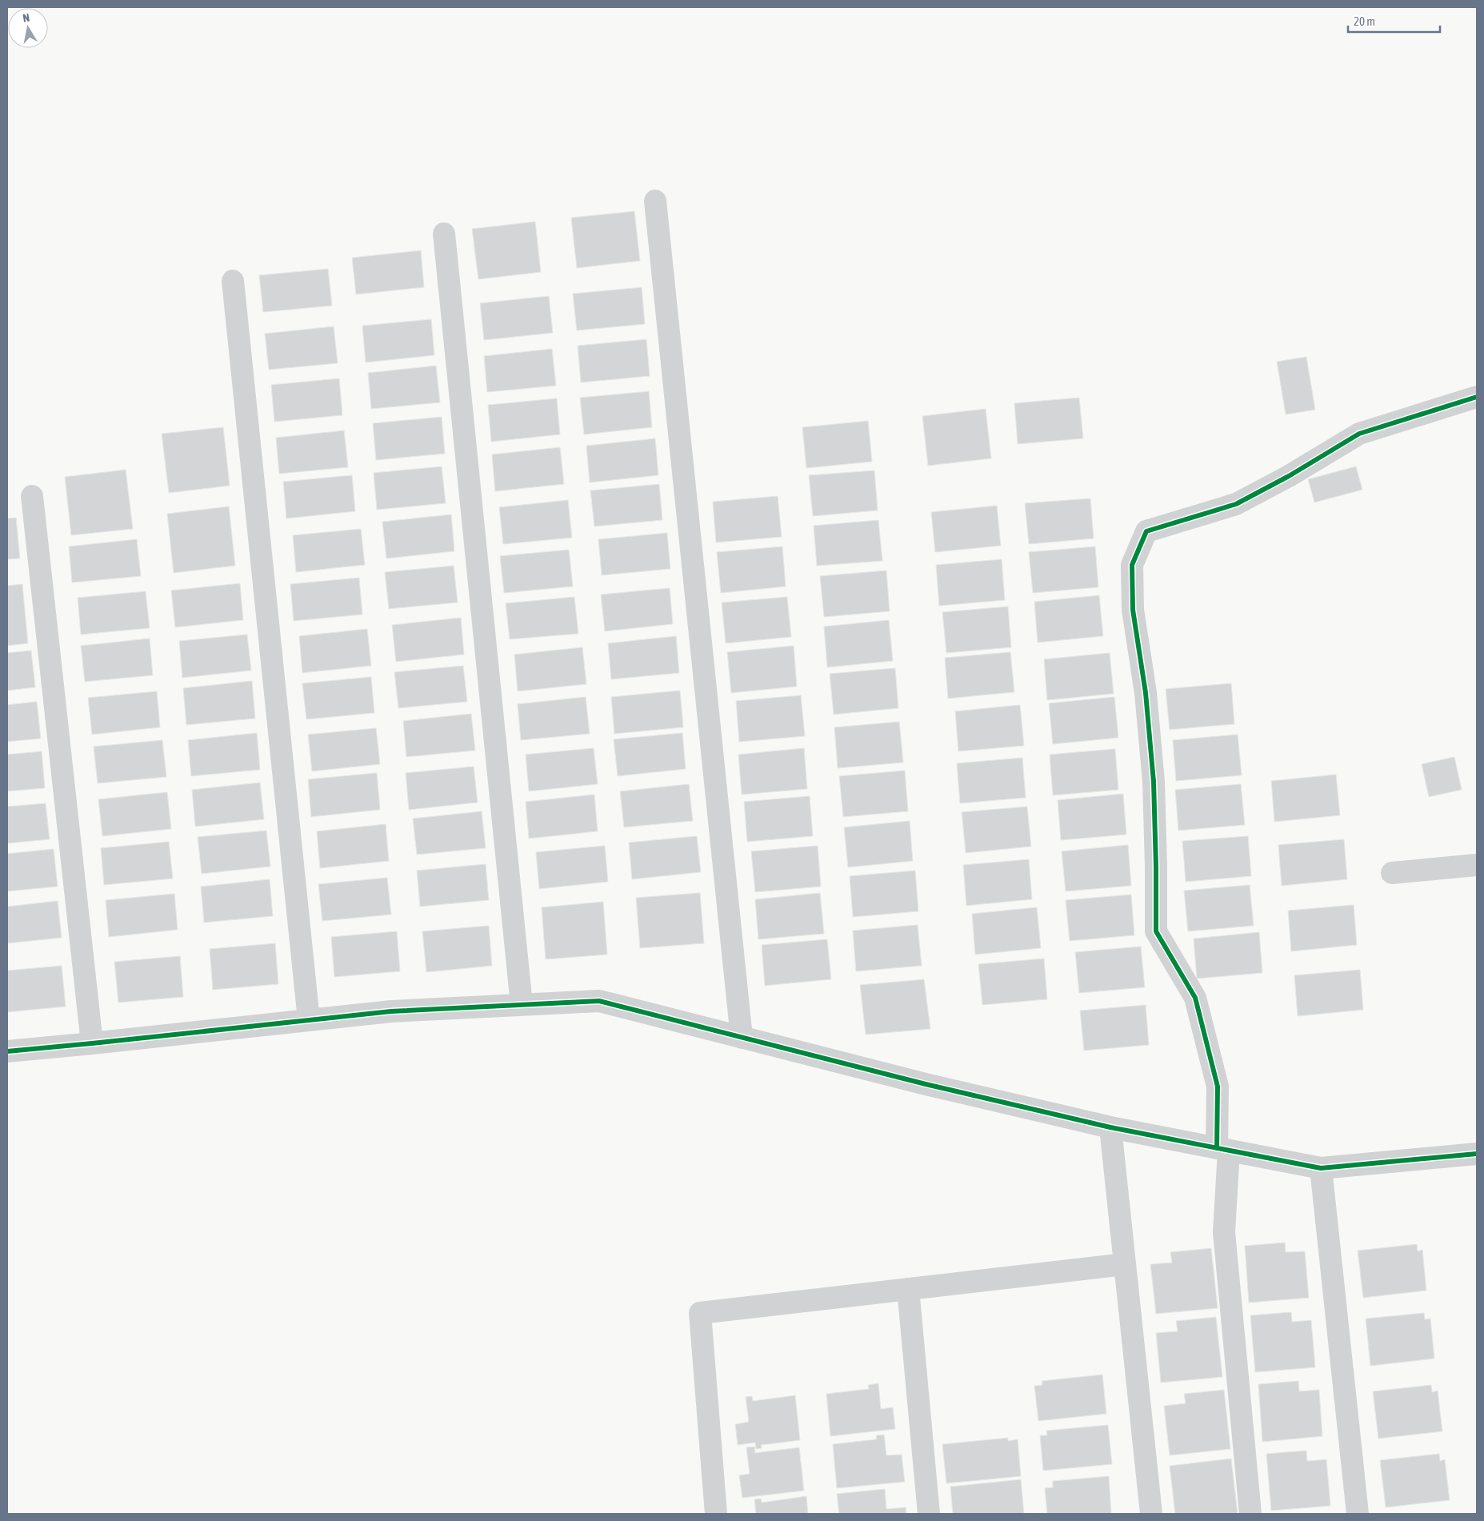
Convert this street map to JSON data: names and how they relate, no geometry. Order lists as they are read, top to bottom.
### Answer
{
  "scale_bar": "20 m",
  "north": "top"
}
